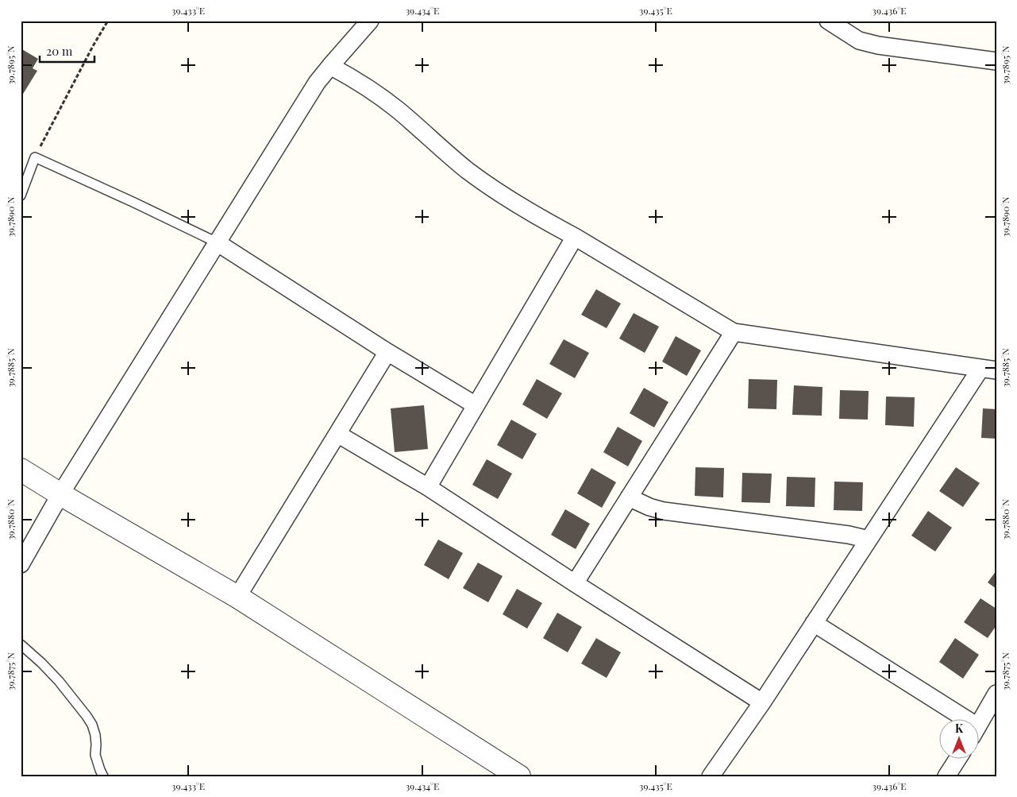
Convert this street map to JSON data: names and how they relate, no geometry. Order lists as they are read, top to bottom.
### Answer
{
  "scale_bar": "20 m",
  "north": "top",
  "coordinates": [
    "39.433°E",
    "39.434°E",
    "39.435°E",
    "39.436°E",
    "39.7895°N",
    "39.7890°N",
    "39.7885°N",
    "39.7880°N",
    "39.7875°N"
  ]
}
